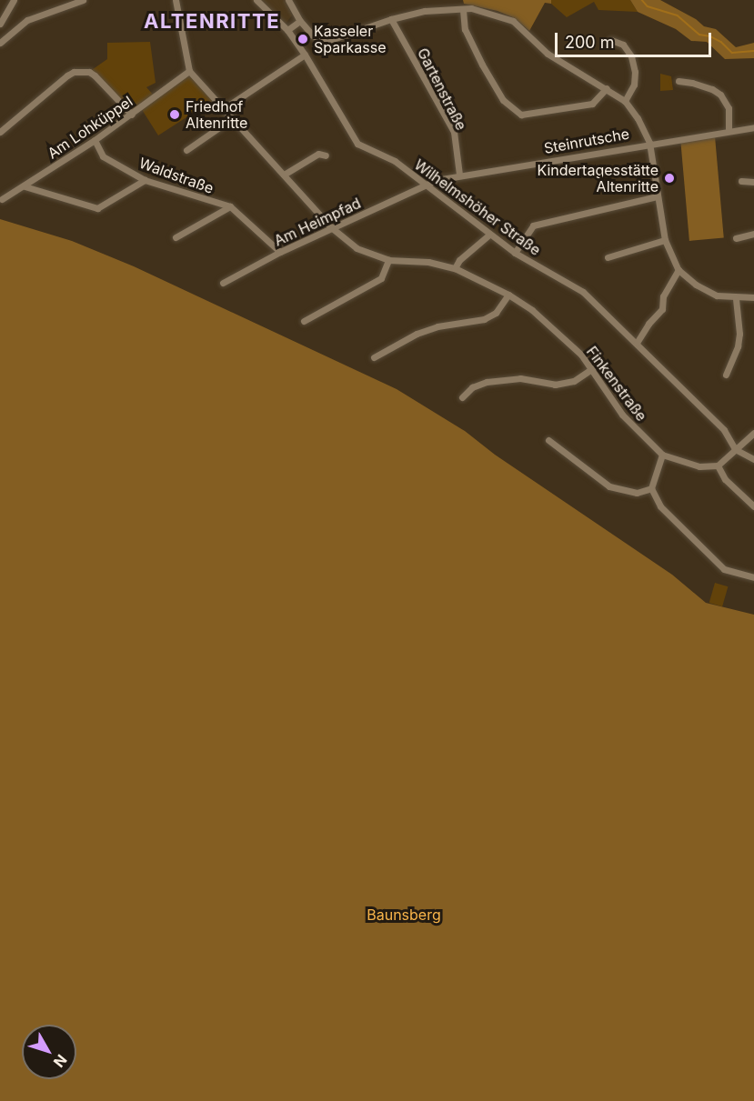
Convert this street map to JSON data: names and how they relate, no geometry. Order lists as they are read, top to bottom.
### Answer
{
  "streets": {
    "street": [
      "Gartenstraße",
      "Am Lohküppel",
      "Steinrutsche",
      "Waldstraße",
      "Wilhelmshöher Straße",
      "Am Heimpfad",
      "Finkenstraße"
    ]
  },
  "crossings": [
    ["Gartenstraße", "Steinrutsche"],
    ["Am Lohküppel", "Waldstraße"],
    ["Am Lohküppel", "Finkenstraße"],
    ["Steinrutsche", "Wilhelmshöher Straße"],
    ["Steinrutsche", "Am Heimpfad"],
    ["Waldstraße", "Am Heimpfad"],
    ["Wilhelmshöher Straße", "Am Heimpfad"],
    ["Am Heimpfad", "Finkenstraße"]
  ],
  "districts": ["ALTENRITTE"],
  "parks": ["Baunsberg"],
  "places": ["Kasseler Sparkasse", "Friedhof Altenritte", "Kindertagesstätte Altenritte"],
  "scale_bar": "200 m",
  "north": "bottom right"
}
